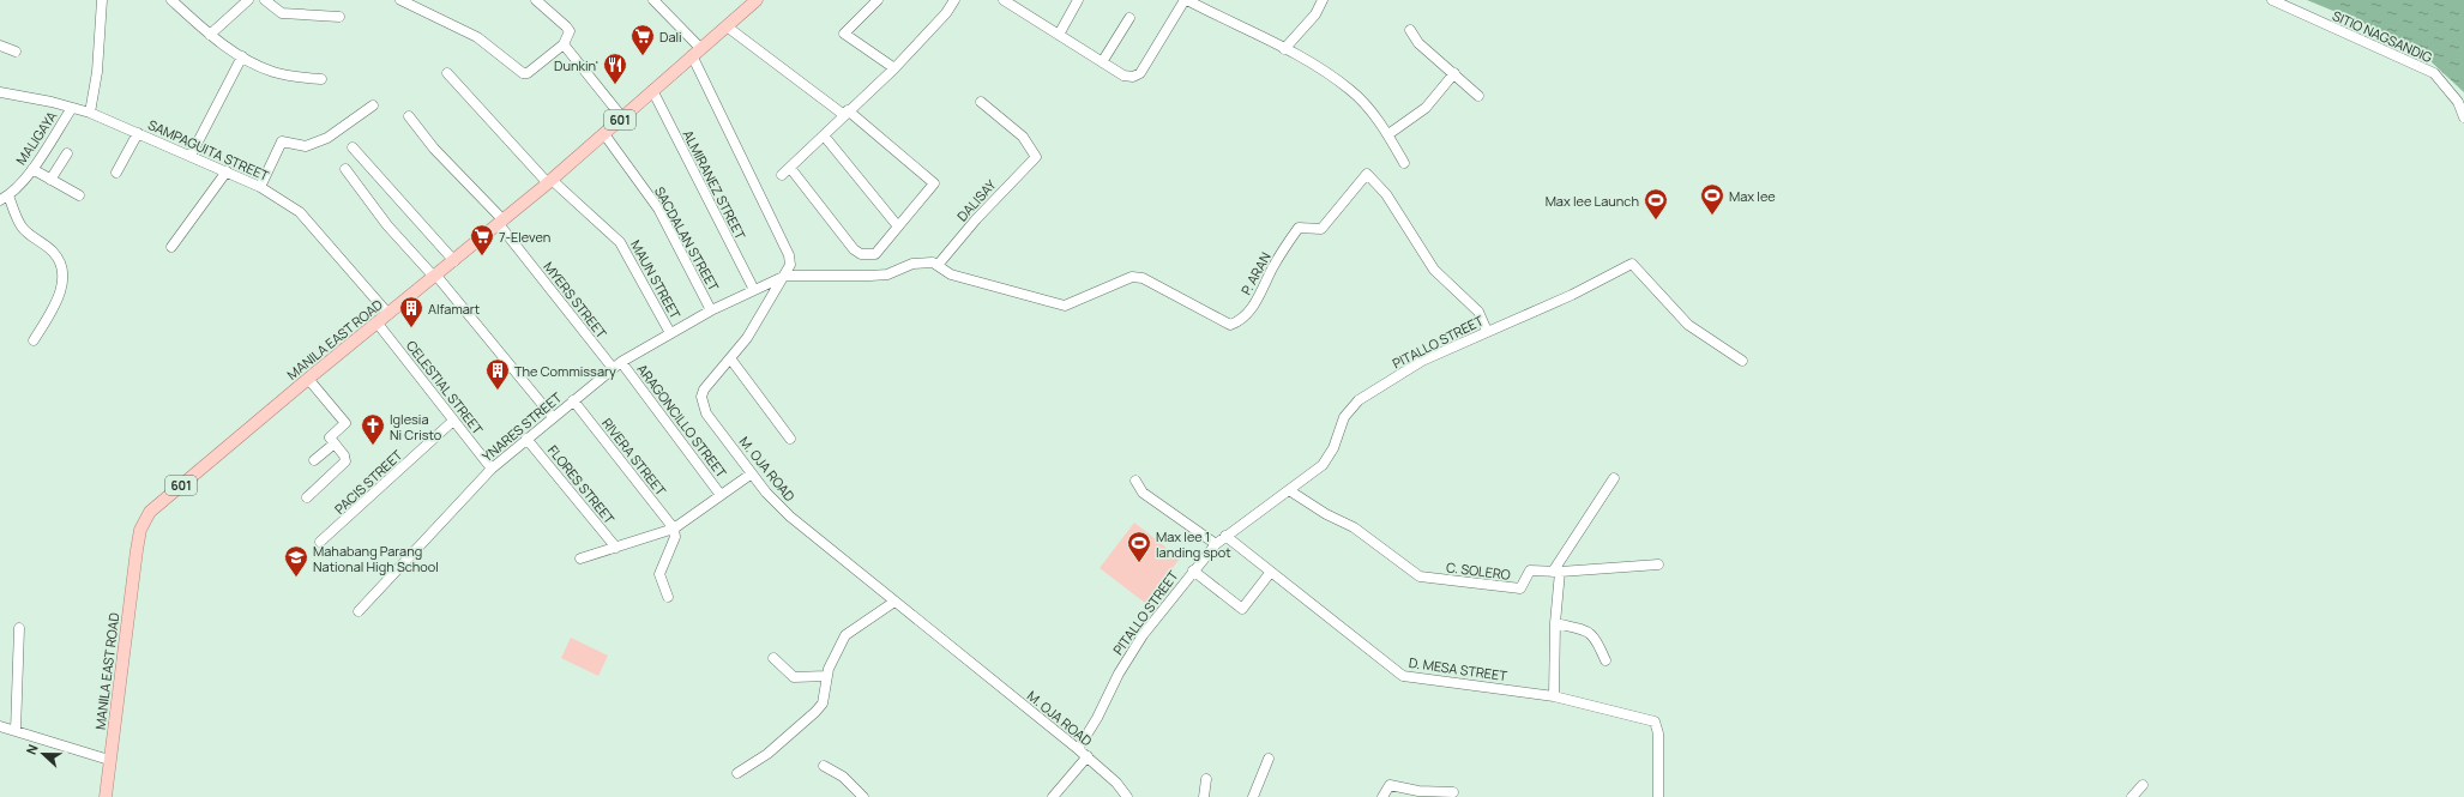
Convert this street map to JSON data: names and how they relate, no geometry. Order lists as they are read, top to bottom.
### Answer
{
  "streets": {
    "main road": ["601", "MANILA EAST ROAD"],
    "street": [
      "SITIO NAGSANDIG",
      "MALIGAYA",
      "SAMPAGUITA STREET",
      "ALMIRANEZ STREET",
      "DALISAY",
      "SACDALAN STREET",
      "P. ARAN",
      "MAUN STREET",
      "MYERS STREET",
      "PITALLO STREET",
      "CELESTIAL STREET",
      "ARAGONCILLO STREET",
      "YNARES STREET",
      "RIVERA STREET",
      "M. OJA ROAD",
      "PACIS STREET",
      "FLORES STREET",
      "C. SOLERO",
      "D. MESA STREET"
    ]
  },
  "crossings": [
    ["MALIGAYA", "SAMPAGUITA STREET"],
    ["SAMPAGUITA STREET", "MANILA EAST ROAD"],
    ["ALMIRANEZ STREET", "MANILA EAST ROAD"],
    ["ALMIRANEZ STREET", "YNARES STREET"],
    ["DALISAY", "P. ARAN"],
    ["SACDALAN STREET", "MANILA EAST ROAD"],
    ["SACDALAN STREET", "YNARES STREET"],
    ["P. ARAN", "PITALLO STREET"],
    ["MAUN STREET", "MANILA EAST ROAD"],
    ["MAUN STREET", "YNARES STREET"],
    ["MYERS STREET", "MANILA EAST ROAD"],
    ["MYERS STREET", "YNARES STREET"],
    ["MANILA EAST ROAD", "CELESTIAL STREET"],
    ["MANILA EAST ROAD", "M. OJA ROAD"],
    ["PITALLO STREET", "M. OJA ROAD"],
    ["PITALLO STREET", "C. SOLERO"],
    ["PITALLO STREET", "D. MESA STREET"],
    ["CELESTIAL STREET", "YNARES STREET"],
    ["CELESTIAL STREET", "PACIS STREET"],
    ["ARAGONCILLO STREET", "YNARES STREET"],
    ["YNARES STREET", "RIVERA STREET"],
    ["YNARES STREET", "M. OJA ROAD"],
    ["YNARES STREET", "FLORES STREET"]
  ],
  "places": {
    "supermarket": ["Dali", "7-Eleven"],
    "restaurant": ["Dunkin'"],
    "sports": ["Max lee", "Max lee Launch", "Max lee 1 landing spot"],
    "building": ["Alfamart", "The Commissary"],
    "church": ["Iglesia Ni Cristo"],
    "school or university": ["Mahabang Parang National High School"]
  },
  "north": "left"
}
